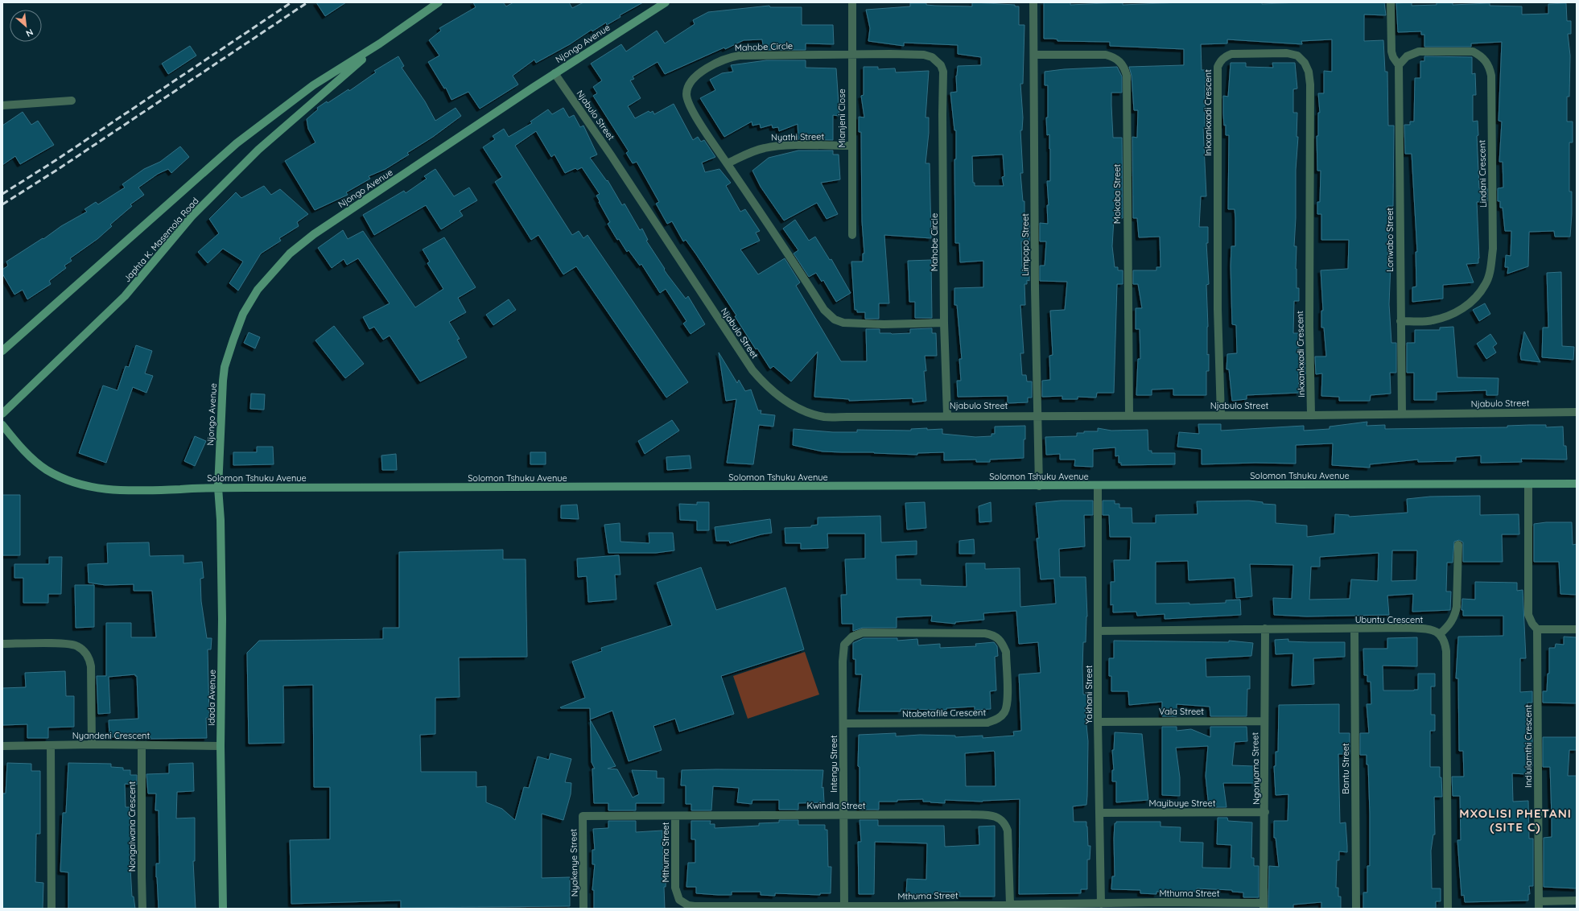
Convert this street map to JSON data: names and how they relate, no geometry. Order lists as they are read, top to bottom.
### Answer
{
  "streets": {
    "street": [
      "Njongo Avenue",
      "Mahobe Circle",
      "Inkxankxadi Crescent",
      "Njabulo Street",
      "Mlanjeni Close",
      "Nyathi Street",
      "Lindani Crescent",
      "Mokoba Street",
      "Japhta K. Masemola Road",
      "Lonwabo Street",
      "Limpopo Street",
      "Solomon Tshuku Avenue",
      "Ubuntu Crescent",
      "Yakhani Street",
      "Idada Avenue",
      "Vala Street",
      "Ntabetafile Crescent",
      "Nyandeni Crescent",
      "Indlulamthi Crescent",
      "Intengu Street",
      "Ngonyama Street",
      "Bantu Street",
      "Mayibuye Street",
      "Kwindla Street",
      "Nongalwana Crescent",
      "Mthuma Street",
      "Nyakenye Street"
    ]
  },
  "crossings": [
    ["Njongo Avenue", "Njabulo Street"],
    ["Njongo Avenue", "Solomon Tshuku Avenue"],
    ["Njongo Avenue", "Idada Avenue"],
    ["Mahobe Circle", "Njabulo Street"],
    ["Mahobe Circle", "Mlanjeni Close"],
    ["Mahobe Circle", "Nyathi Street"],
    ["Inkxankxadi Crescent", "Njabulo Street"],
    ["Njabulo Street", "Mokoba Street"],
    ["Njabulo Street", "Lonwabo Street"],
    ["Njabulo Street", "Limpopo Street"],
    ["Mlanjeni Close", "Nyathi Street"],
    ["Lindani Crescent", "Lonwabo Street"],
    ["Mokoba Street", "Limpopo Street"],
    ["Limpopo Street", "Solomon Tshuku Avenue"],
    ["Solomon Tshuku Avenue", "Yakhani Street"],
    ["Solomon Tshuku Avenue", "Idada Avenue"],
    ["Ubuntu Crescent", "Yakhani Street"],
    ["Ubuntu Crescent", "Ngonyama Street"],
    ["Ubuntu Crescent", "Bantu Street"],
    ["Yakhani Street", "Vala Street"],
    ["Yakhani Street", "Mayibuye Street"],
    ["Yakhani Street", "Mthuma Street"],
    ["Idada Avenue", "Nyandeni Crescent"],
    ["Vala Street", "Ngonyama Street"],
    ["Ntabetafile Crescent", "Intengu Street"],
    ["Nyandeni Crescent", "Nongalwana Crescent"],
    ["Intengu Street", "Kwindla Street"],
    ["Intengu Street", "Mthuma Street"],
    ["Ngonyama Street", "Mayibuye Street"],
    ["Ngonyama Street", "Mthuma Street"],
    ["Kwindla Street", "Mthuma Street"],
    ["Kwindla Street", "Nyakenye Street"]
  ],
  "districts": ["MXOLISI PHETANI (SITE C)"],
  "north": "bottom right"
}
